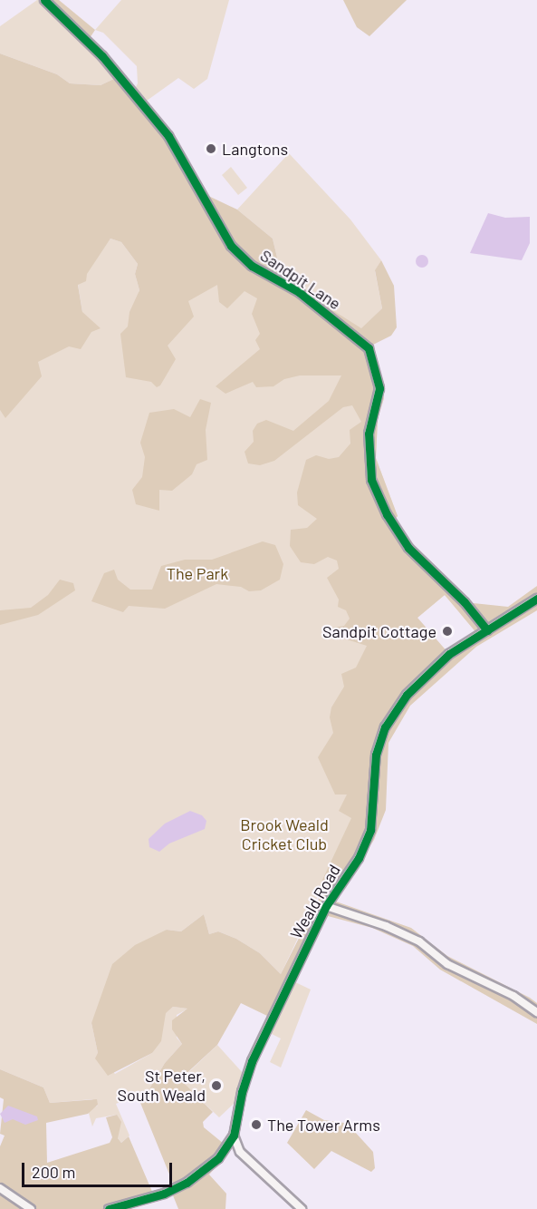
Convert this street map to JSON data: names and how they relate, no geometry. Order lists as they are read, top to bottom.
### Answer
{
  "streets": {
    "street": ["Sandpit Lane", "Weald Road"]
  },
  "crossings": [
    ["Sandpit Lane", "Weald Road"]
  ],
  "parks": ["The Park", "Brook Weald Cricket Club"],
  "places": [
    "Langtons",
    "Sandpit Cottage",
    "St Peter, South Weald",
    "The Tower Arms"
  ],
  "scale_bar": "200 m"
}
